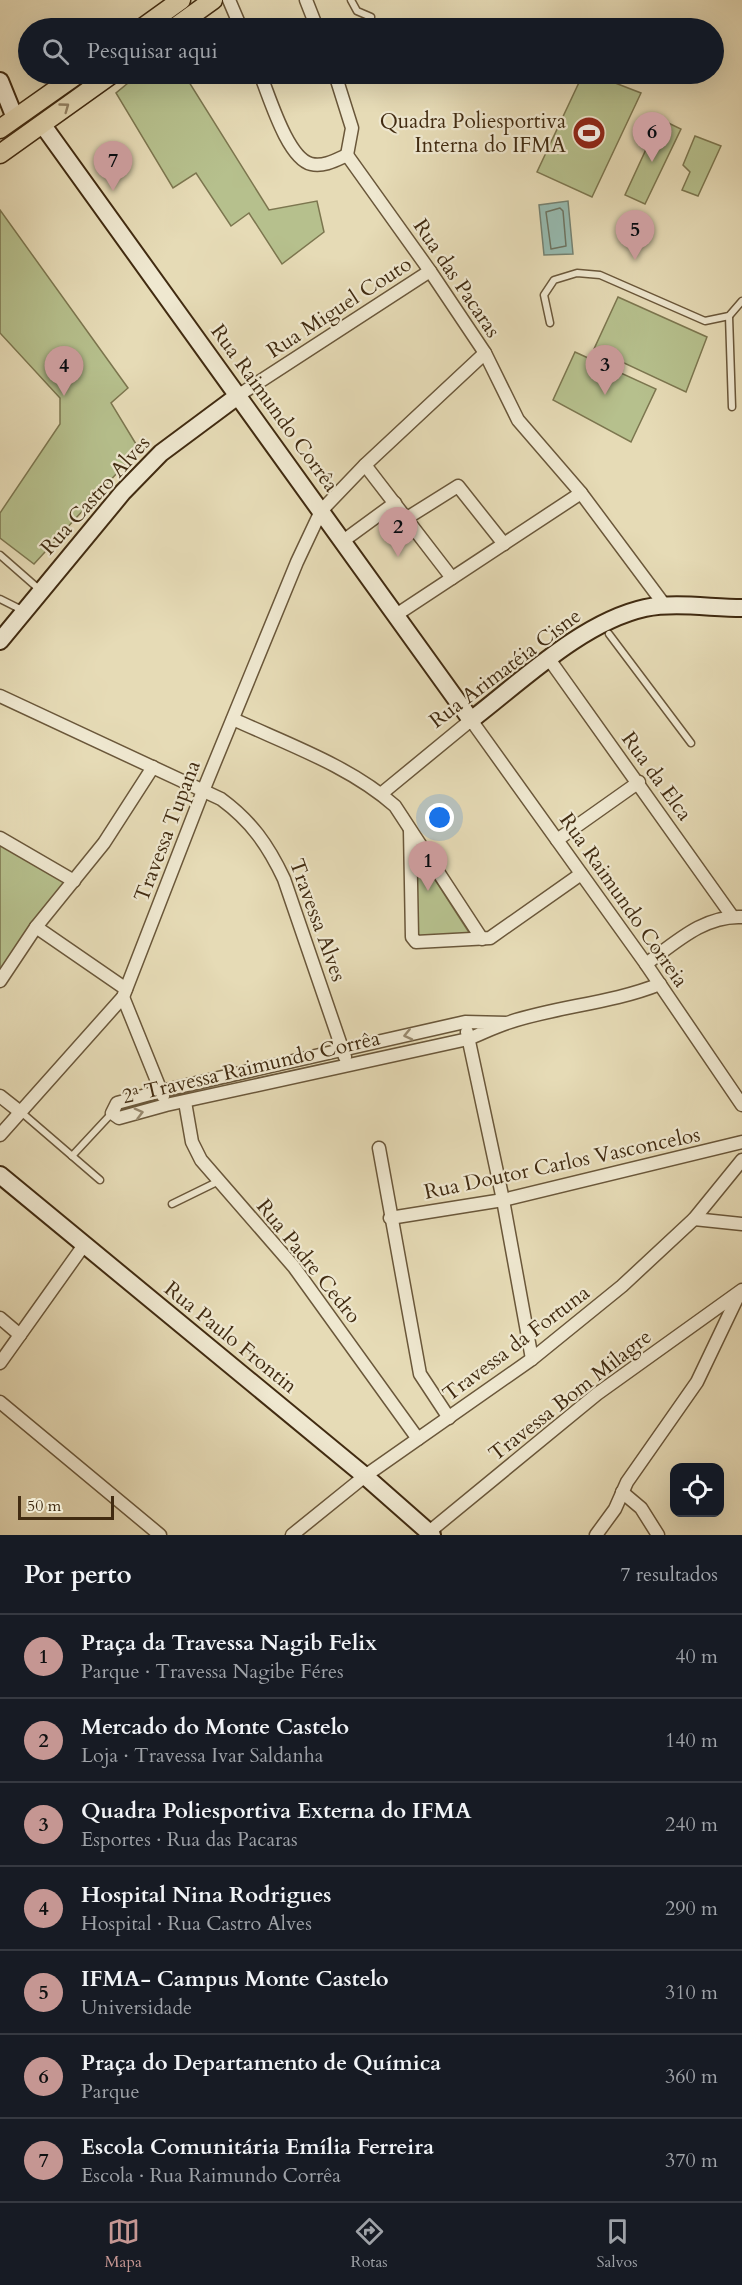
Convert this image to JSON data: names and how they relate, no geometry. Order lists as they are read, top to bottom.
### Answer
{
  "streets": {
    "street": [
      "Rua das Pacaras",
      "Rua Miguel Couto",
      "Rua Raimundo Corrêa",
      "Rua Castro Alves",
      "Rua Arimatéia Cisne",
      "Rua da Elca",
      "Travessa Tupana",
      "Rua Raimundo Correia",
      "Travessa Alves",
      "2ª Travessa Raimundo Corrêa",
      "Rua Doutor Carlos Vasconcelos",
      "Rua Padre Cedro",
      "Rua Paulo Frontin",
      "Travessa da Fortuna",
      "Travessa Bom Milagre"
    ]
  },
  "crossings": [
    ["Rua das Pacaras", "Rua Miguel Couto"],
    ["Rua das Pacaras", "Rua Arimatéia Cisne"],
    ["Rua das Pacaras", "Travessa Tupana"],
    ["Rua Miguel Couto", "Rua Raimundo Corrêa"],
    ["Rua Miguel Couto", "Rua Castro Alves"],
    ["Rua Raimundo Corrêa", "Rua Castro Alves"],
    ["Rua Raimundo Corrêa", "Rua Arimatéia Cisne"],
    ["Rua Raimundo Corrêa", "Travessa Tupana"],
    ["Rua Raimundo Corrêa", "Rua Raimundo Correia"],
    ["Rua Arimatéia Cisne", "Rua da Elca"],
    ["Rua Arimatéia Cisne", "Rua Raimundo Correia"],
    ["Travessa Tupana", "Travessa Alves"],
    ["Travessa Alves", "2ª Travessa Raimundo Corrêa"],
    ["2ª Travessa Raimundo Corrêa", "Rua Padre Cedro"],
    ["Rua Padre Cedro", "Travessa da Fortuna"],
    ["Rua Paulo Frontin", "Travessa da Fortuna"],
    ["Rua Paulo Frontin", "Travessa Bom Milagre"]
  ],
  "places": {
    "sports": ["Quadra Poliesportiva Interna do IFMA"]
  },
  "scale_bar": "50 m",
  "page": {
    "search": "Pesquisar aqui",
    "pins": [
      "6",
      "7",
      "5",
      "3",
      "4",
      "2",
      "1"
    ],
    "scale": "50 m",
    "heading": ["Por perto", "7 resultados"],
    "list": [
      {
        "mark": "1",
        "name": "Praça da Travessa Nagib Felix",
        "note": "Parque · Travessa Nagibe Féres",
        "value": "40 m"
      },
      {
        "mark": "2",
        "name": "Mercado do Monte Castelo",
        "note": "Loja · Travessa Ivar Saldanha",
        "value": "140 m"
      },
      {
        "mark": "3",
        "name": "Quadra Poliesportiva Externa do IFMA",
        "note": "Esportes · Rua das Pacaras",
        "value": "240 m"
      },
      {
        "mark": "4",
        "name": "Hospital Nina Rodrigues",
        "note": "Hospital · Rua Castro Alves",
        "value": "290 m"
      },
      {
        "mark": "5",
        "name": "IFMA- Campus Monte Castelo",
        "note": "Universidade",
        "value": "310 m"
      },
      {
        "mark": "6",
        "name": "Praça do Departamento de Química",
        "note": "Parque",
        "value": "360 m"
      },
      {
        "mark": "7",
        "name": "Escola Comunitária Emília Ferreira",
        "note": "Escola · Rua Raimundo Corrêa",
        "value": "370 m"
      }
    ],
    "nav": ["Mapa", "Rotas", "Salvos"]
  }
}
